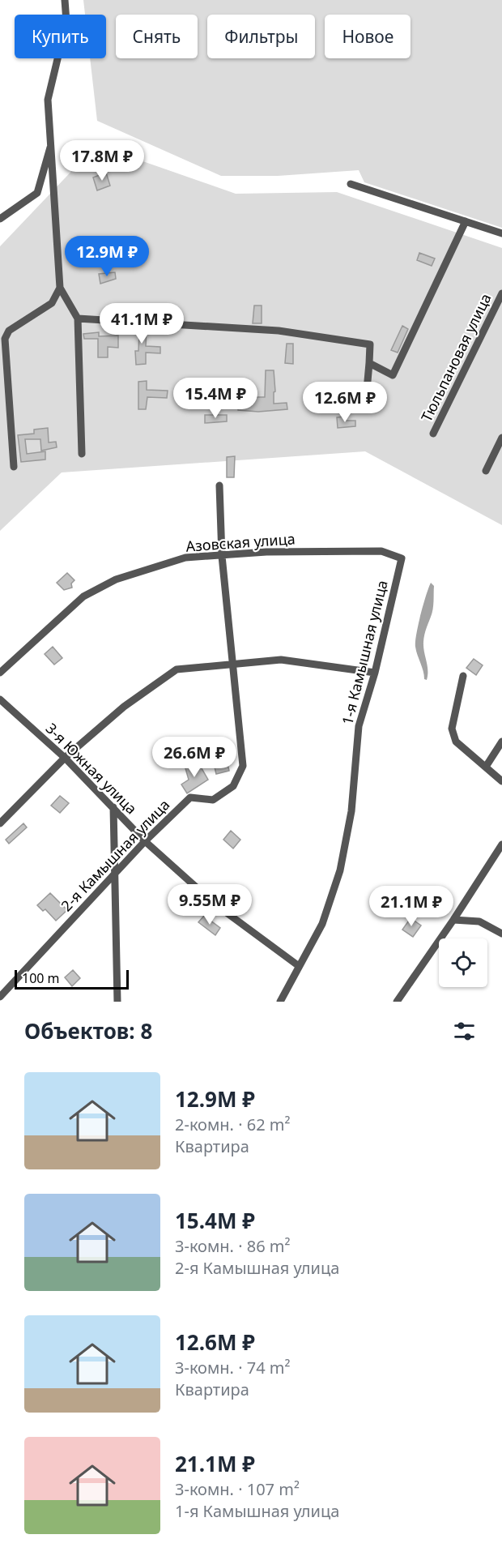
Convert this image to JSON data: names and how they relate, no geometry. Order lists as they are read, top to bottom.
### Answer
{
  "streets": {
    "street": [
      "Тюльпановая улица",
      "Азовская улица",
      "1-я Камышная улица",
      "3-я Южная улица",
      "2-я Камышная улица"
    ]
  },
  "crossings": [
    ["Азовская улица", "1-я Камышная улица"],
    ["Азовская улица", "2-я Камышная улица"],
    ["1-я Камышная улица", "3-я Южная улица"],
    ["3-я Южная улица", "2-я Камышная улица"]
  ],
  "scale_bar": "100 m",
  "page": {
    "chip": [
      "Купить",
      "Снять",
      "Фильтры",
      "Новое"
    ],
    "price": [
      "17.8M ₽",
      "12.9M ₽",
      "41.1M ₽",
      "15.4M ₽",
      "12.6M ₽",
      "26.6M ₽",
      "9.55M ₽",
      "21.1M ₽"
    ],
    "scale": "100 m",
    "heading": "Объектов: 8",
    "list": [
      {
        "name": "12.9M ₽",
        "note": "2-комн. · 62 m² · Квартира"
      },
      {
        "name": "15.4M ₽",
        "note": "3-комн. · 86 m² · 2-я Камышная улица"
      },
      {
        "name": "12.6M ₽",
        "note": "3-комн. · 74 m² · Квартира"
      },
      {
        "name": "21.1M ₽",
        "note": "3-комн. · 107 m² · 1-я Камышная улица"
      }
    ]
  }
}
